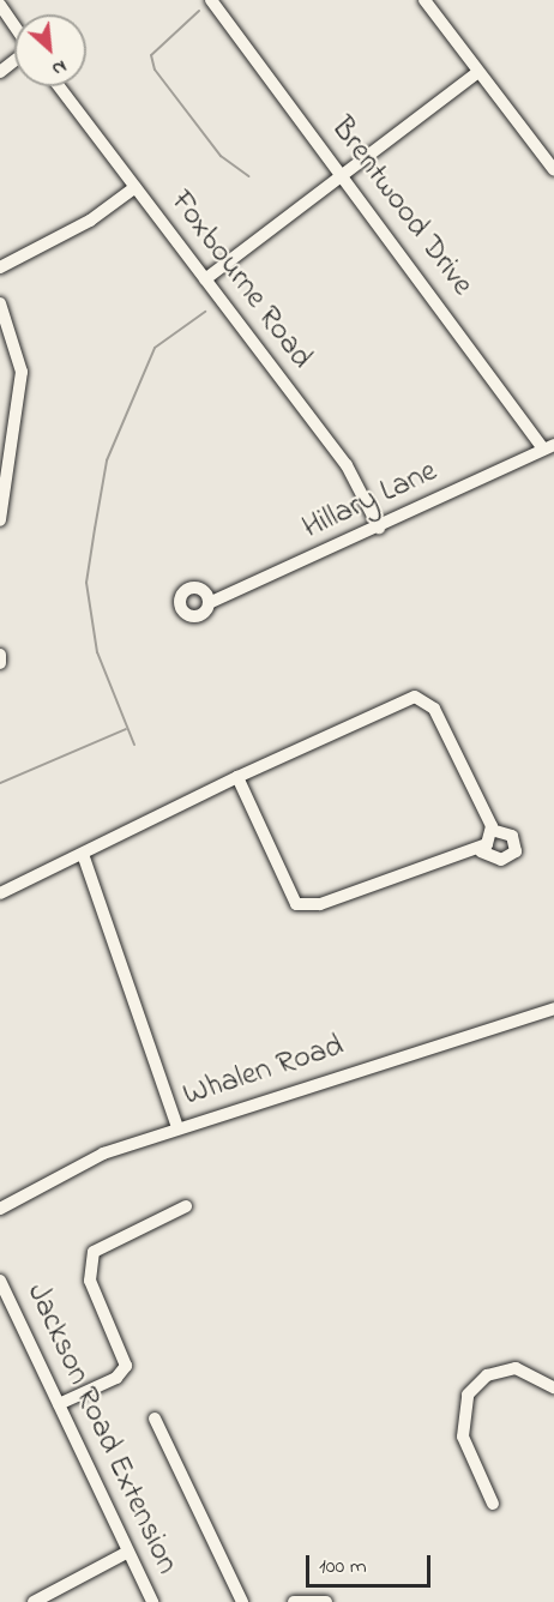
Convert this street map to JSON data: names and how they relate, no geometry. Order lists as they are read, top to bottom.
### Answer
{
  "streets": {
    "street": [
      "Brentwood Drive",
      "Foxbourne Road",
      "Hillary Lane",
      "Whalen Road",
      "Jackson Road Extension"
    ]
  },
  "crossings": [
    ["Brentwood Drive", "Hillary Lane"],
    ["Foxbourne Road", "Hillary Lane"]
  ],
  "scale_bar": "100 m",
  "north": "bottom right"
}
